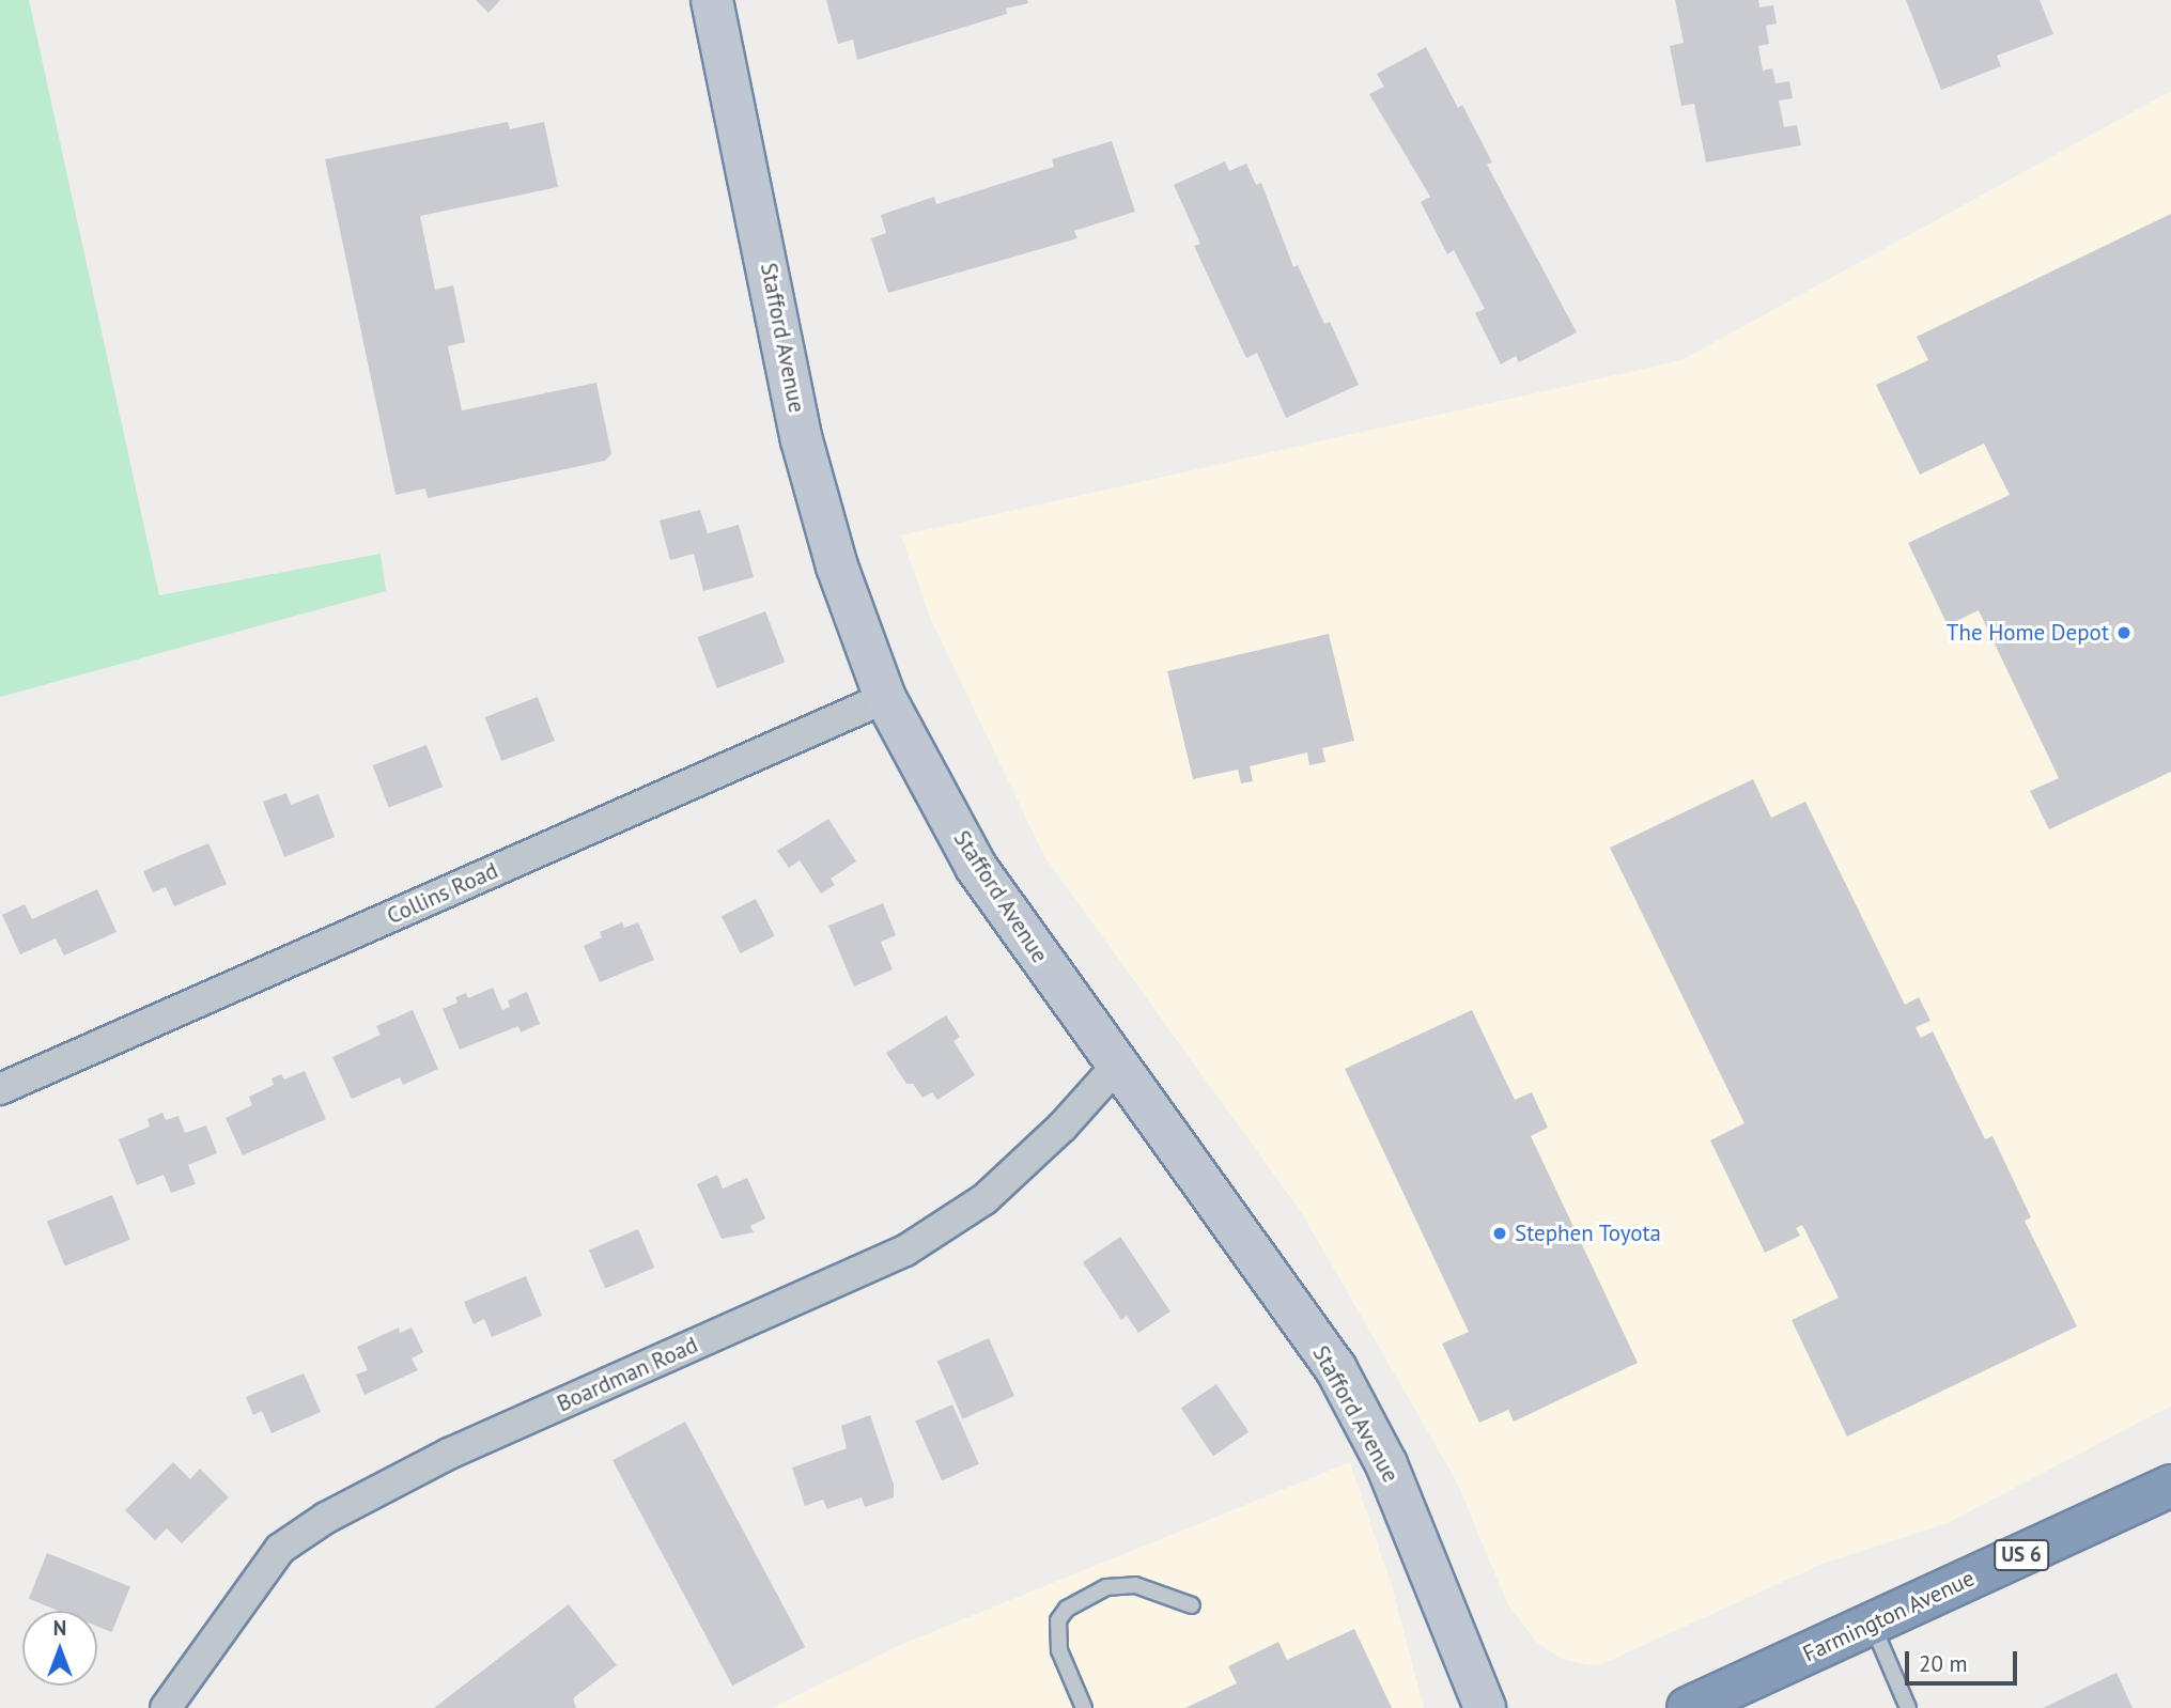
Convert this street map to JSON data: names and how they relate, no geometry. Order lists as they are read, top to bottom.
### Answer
{
  "streets": {
    "highway": ["US 6", "Farmington Avenue"],
    "main road": ["Stafford Avenue"],
    "street": ["Collins Road", "Boardman Road"]
  },
  "crossings": [
    ["Stafford Avenue", "Collins Road"],
    ["Stafford Avenue", "Boardman Road"]
  ],
  "places": ["The Home Depot", "Stephen Toyota"],
  "scale_bar": "20 m",
  "north": "top"
}
